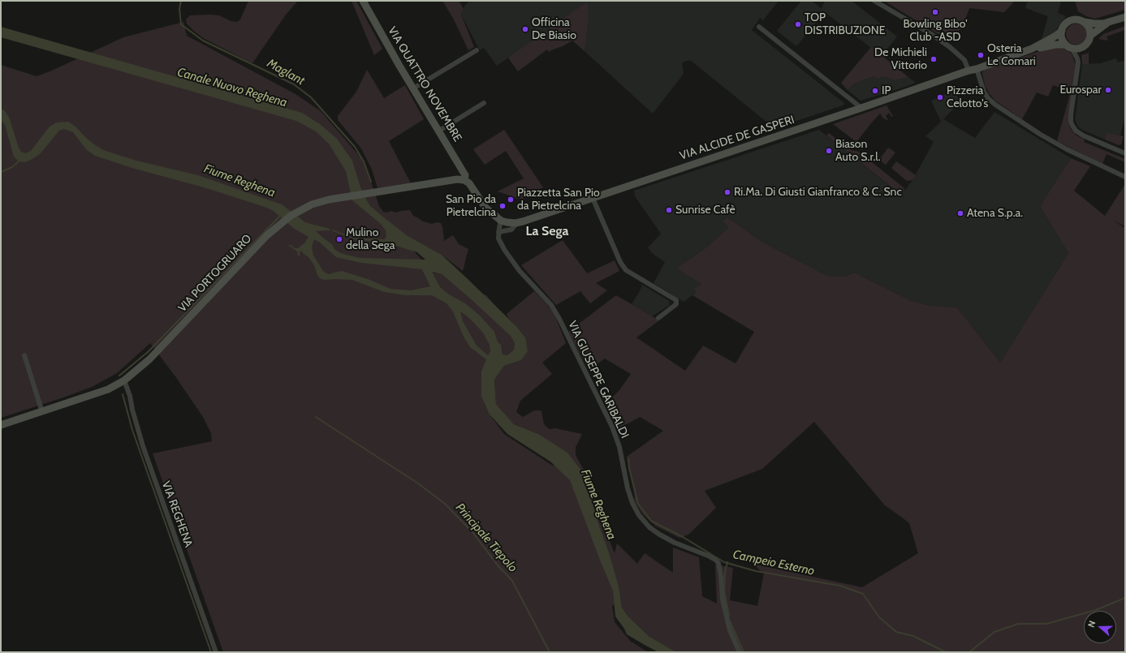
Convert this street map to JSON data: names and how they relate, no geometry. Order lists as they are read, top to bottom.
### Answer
{
  "streets": {
    "main road": ["VIA QUATTRO NOVEMBRE", "VIA ALCIDE DE GASPERI", "VIA PORTOGRUARO"],
    "street": ["VIA GIUSEPPE GARIBALDI", "VIA REGHENA"]
  },
  "crossings": [
    ["VIA QUATTRO NOVEMBRE", "VIA PORTOGRUARO"],
    ["VIA ALCIDE DE GASPERI", "VIA GIUSEPPE GARIBALDI"],
    ["VIA PORTOGRUARO", "VIA REGHENA"]
  ],
  "districts": ["La Sega"],
  "water": [
    "Maglant",
    "Canale Nuovo Reghena",
    "Fiume Reghena",
    "Principale Tiepolo",
    "Campeio Esterno"
  ],
  "places": [
    "Bowling Bibo' Club -ASD",
    "TOP DISTRIBUZIONE",
    "Officina De Biasio",
    "Osteria Le Comari",
    "De Michieli Vittorio",
    "Eurospar",
    "IP",
    "Pizzeria Celotto's",
    "Biason Auto S.r.l.",
    "Ri.Ma. Di Giusti Gianfranco & C. Snc",
    "Piazzetta San Pio da Pietrelcina",
    "San Pio da Pietrelcina",
    "Sunrise Cafè",
    "Atena S.p.a.",
    "Mulino della Sega"
  ],
  "north": "left"
}
